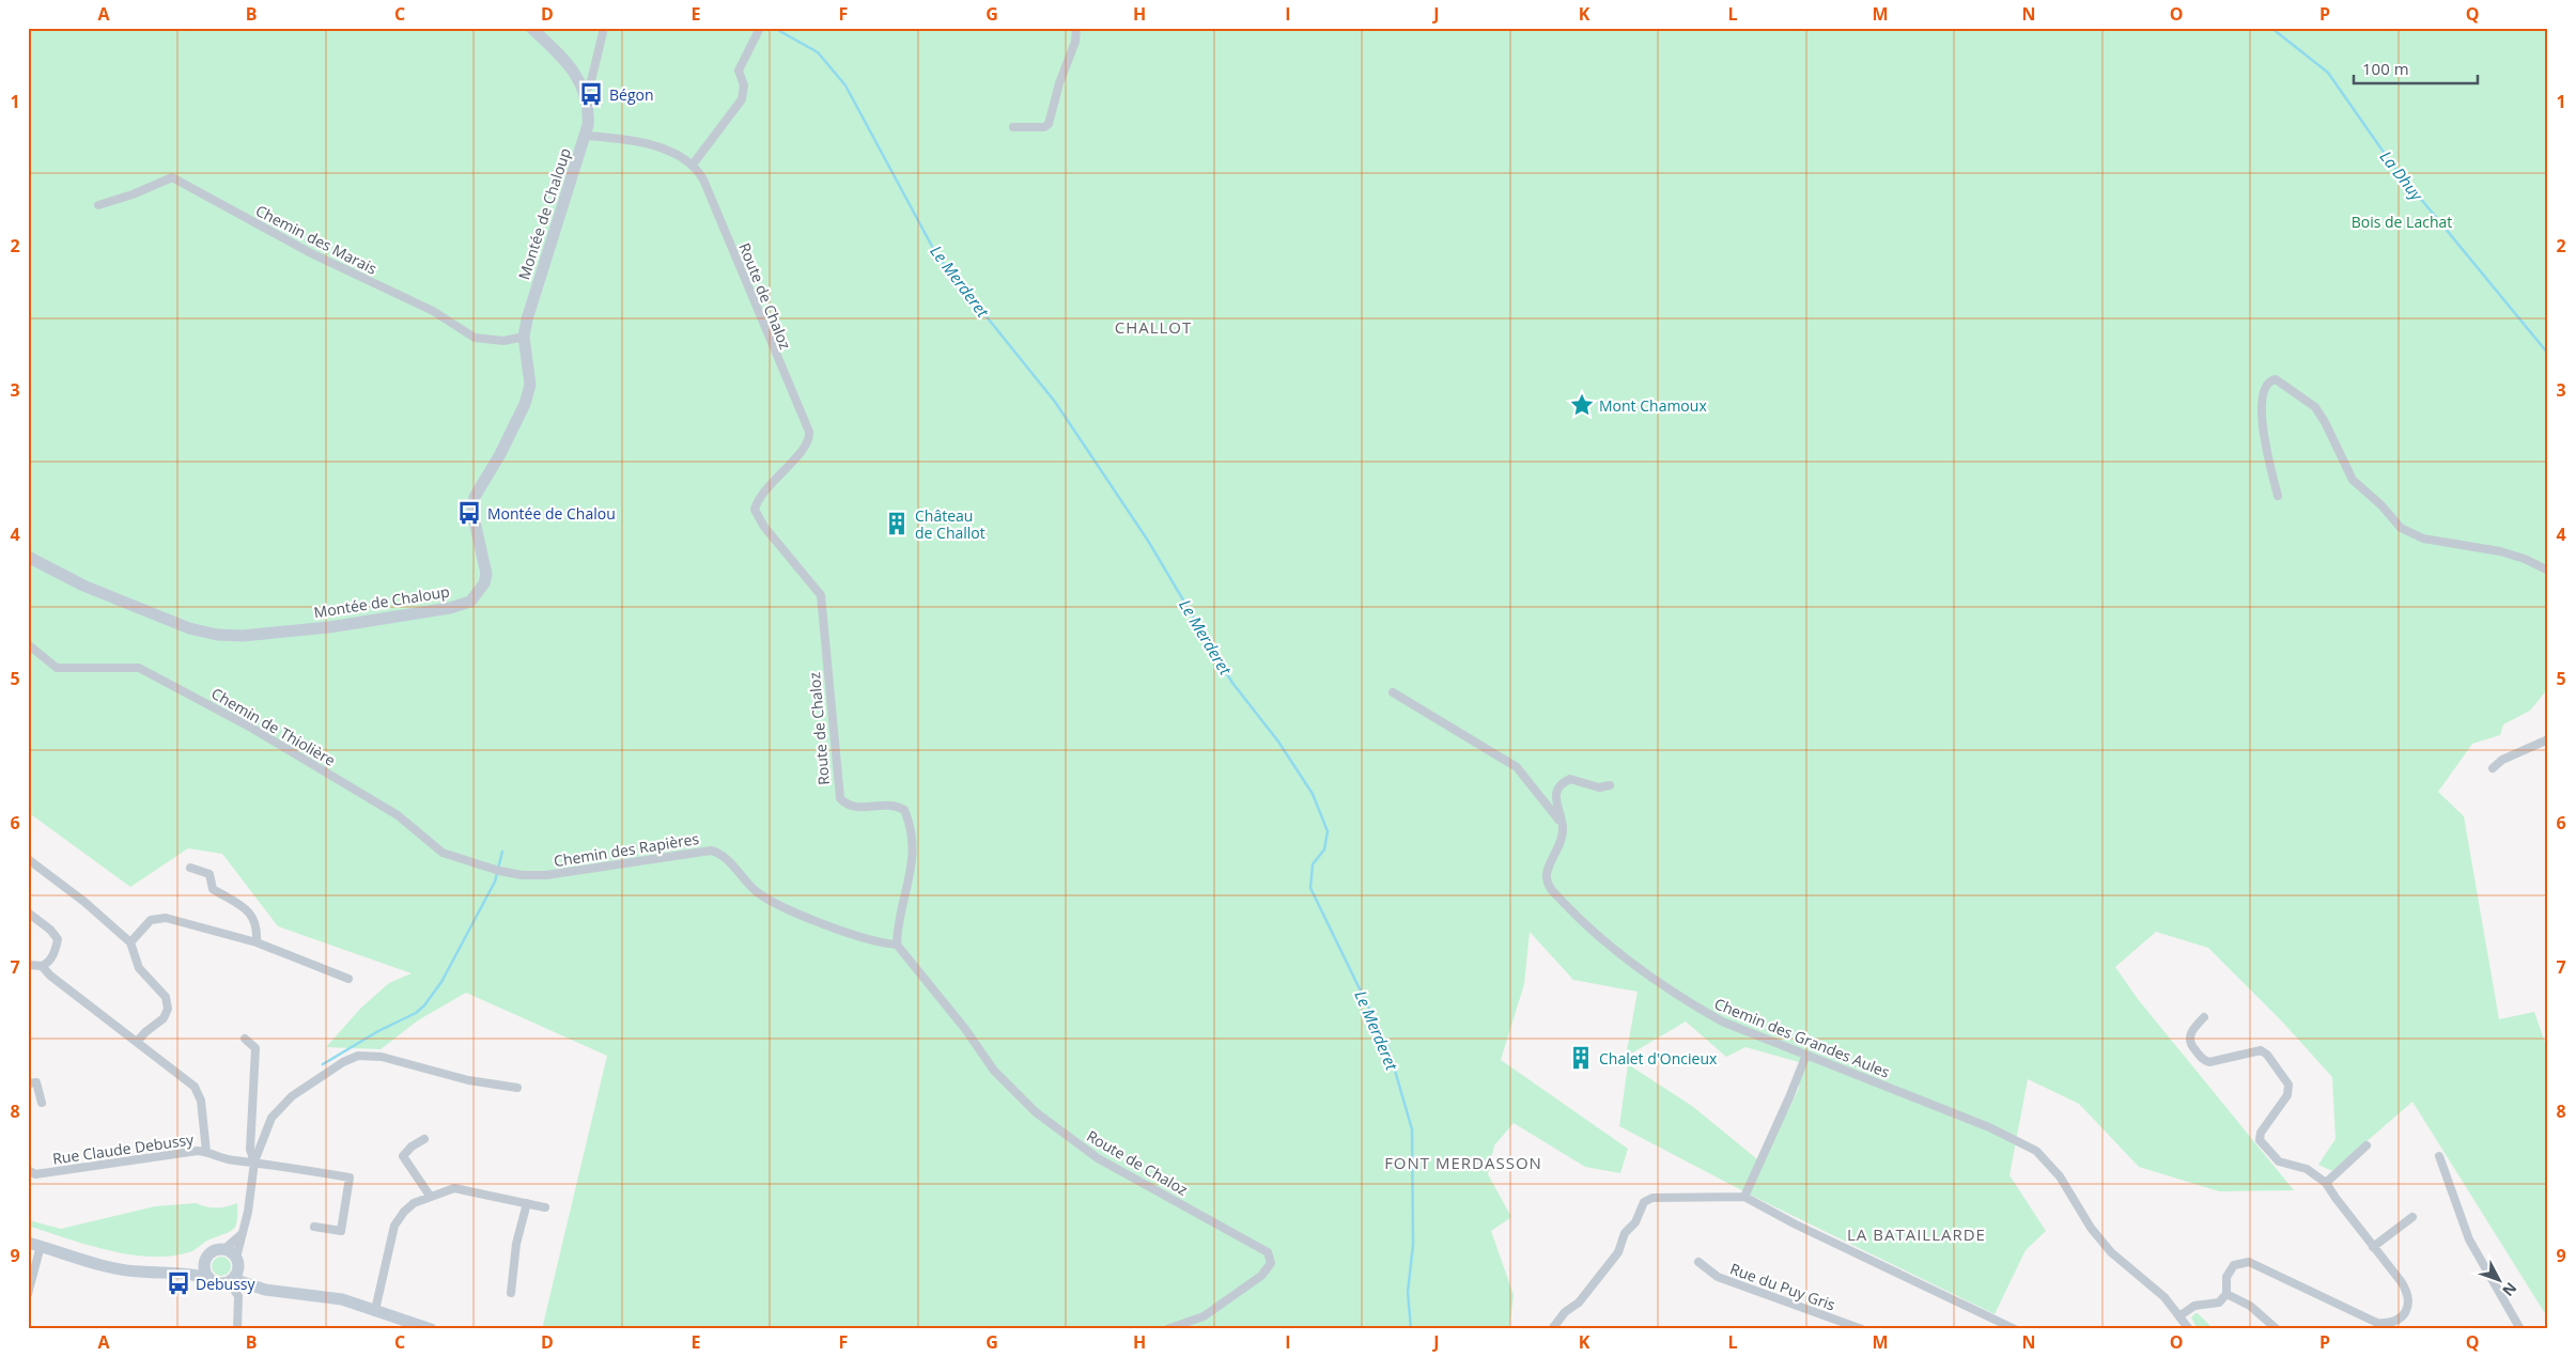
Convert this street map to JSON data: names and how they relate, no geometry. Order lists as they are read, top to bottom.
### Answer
{
  "streets": {
    "main road": ["Montée de Chaloup"],
    "street": [
      "Chemin des Marais",
      "Route de Chaloz",
      "Chemin de Thiolière",
      "Chemin des Rapières",
      "Chemin des Grandes Aules",
      "Rue Claude Debussy",
      "Rue du Puy Gris"
    ]
  },
  "crossings": [
    ["Montée de Chaloup", "Chemin des Marais"],
    ["Route de Chaloz", "Chemin des Rapières"],
    ["Chemin de Thiolière", "Chemin des Rapières"]
  ],
  "districts": ["CHALLOT", "FONT MERDASSON", "LA BATAILLARDE"],
  "water": ["La Dhuy", "Le Merderet"],
  "parks": ["Bois de Lachat"],
  "places": {
    "bus stop": ["Bégon", "Montée de Chalou", "Debussy"],
    "place": ["Mont Chamoux"],
    "building": ["Château de Challot", "Chalet d'Oncieux"]
  },
  "scale_bar": "100 m",
  "north": "bottom right",
  "grid": {
    "columns": [
      "A",
      "B",
      "C",
      "D",
      "E",
      "F",
      "G",
      "H",
      "I",
      "J",
      "K",
      "L",
      "M",
      "N",
      "O",
      "P",
      "Q"
    ],
    "rows": [
      "1",
      "2",
      "3",
      "4",
      "5",
      "6",
      "7",
      "8",
      "9"
    ]
  }
}
